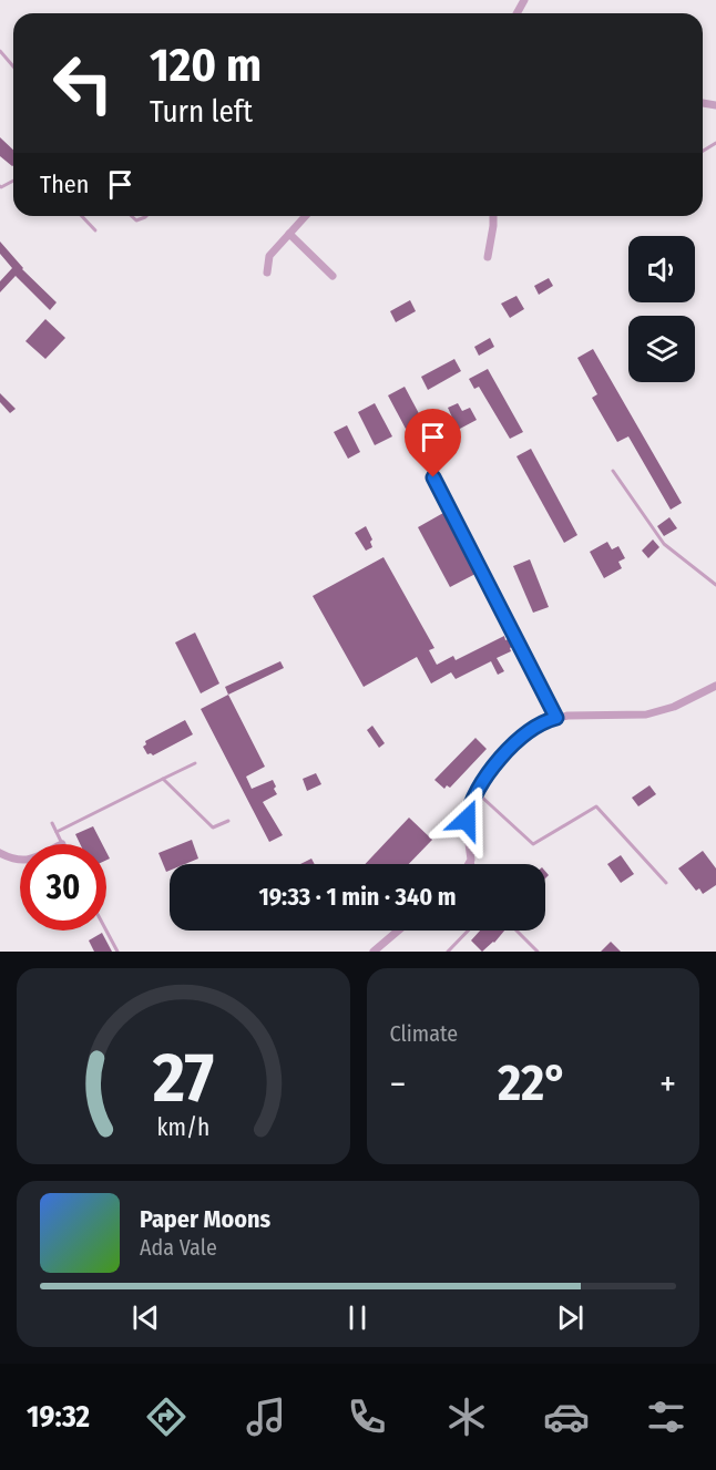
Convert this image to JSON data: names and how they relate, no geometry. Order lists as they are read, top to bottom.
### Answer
{
  "page": {
    "turn": ["120 m", "Turn left"],
    "then": "Then",
    "limit": "30",
    "trip": "19:33 · 1 min · 340 m",
    "tile": "Climate",
    "heat": ["−", "22°", "+"],
    "song": ["Paper Moons", "Ada Vale"],
    "tabs": "19:32",
    "gauge": ["27", "km/h"]
  }
}
